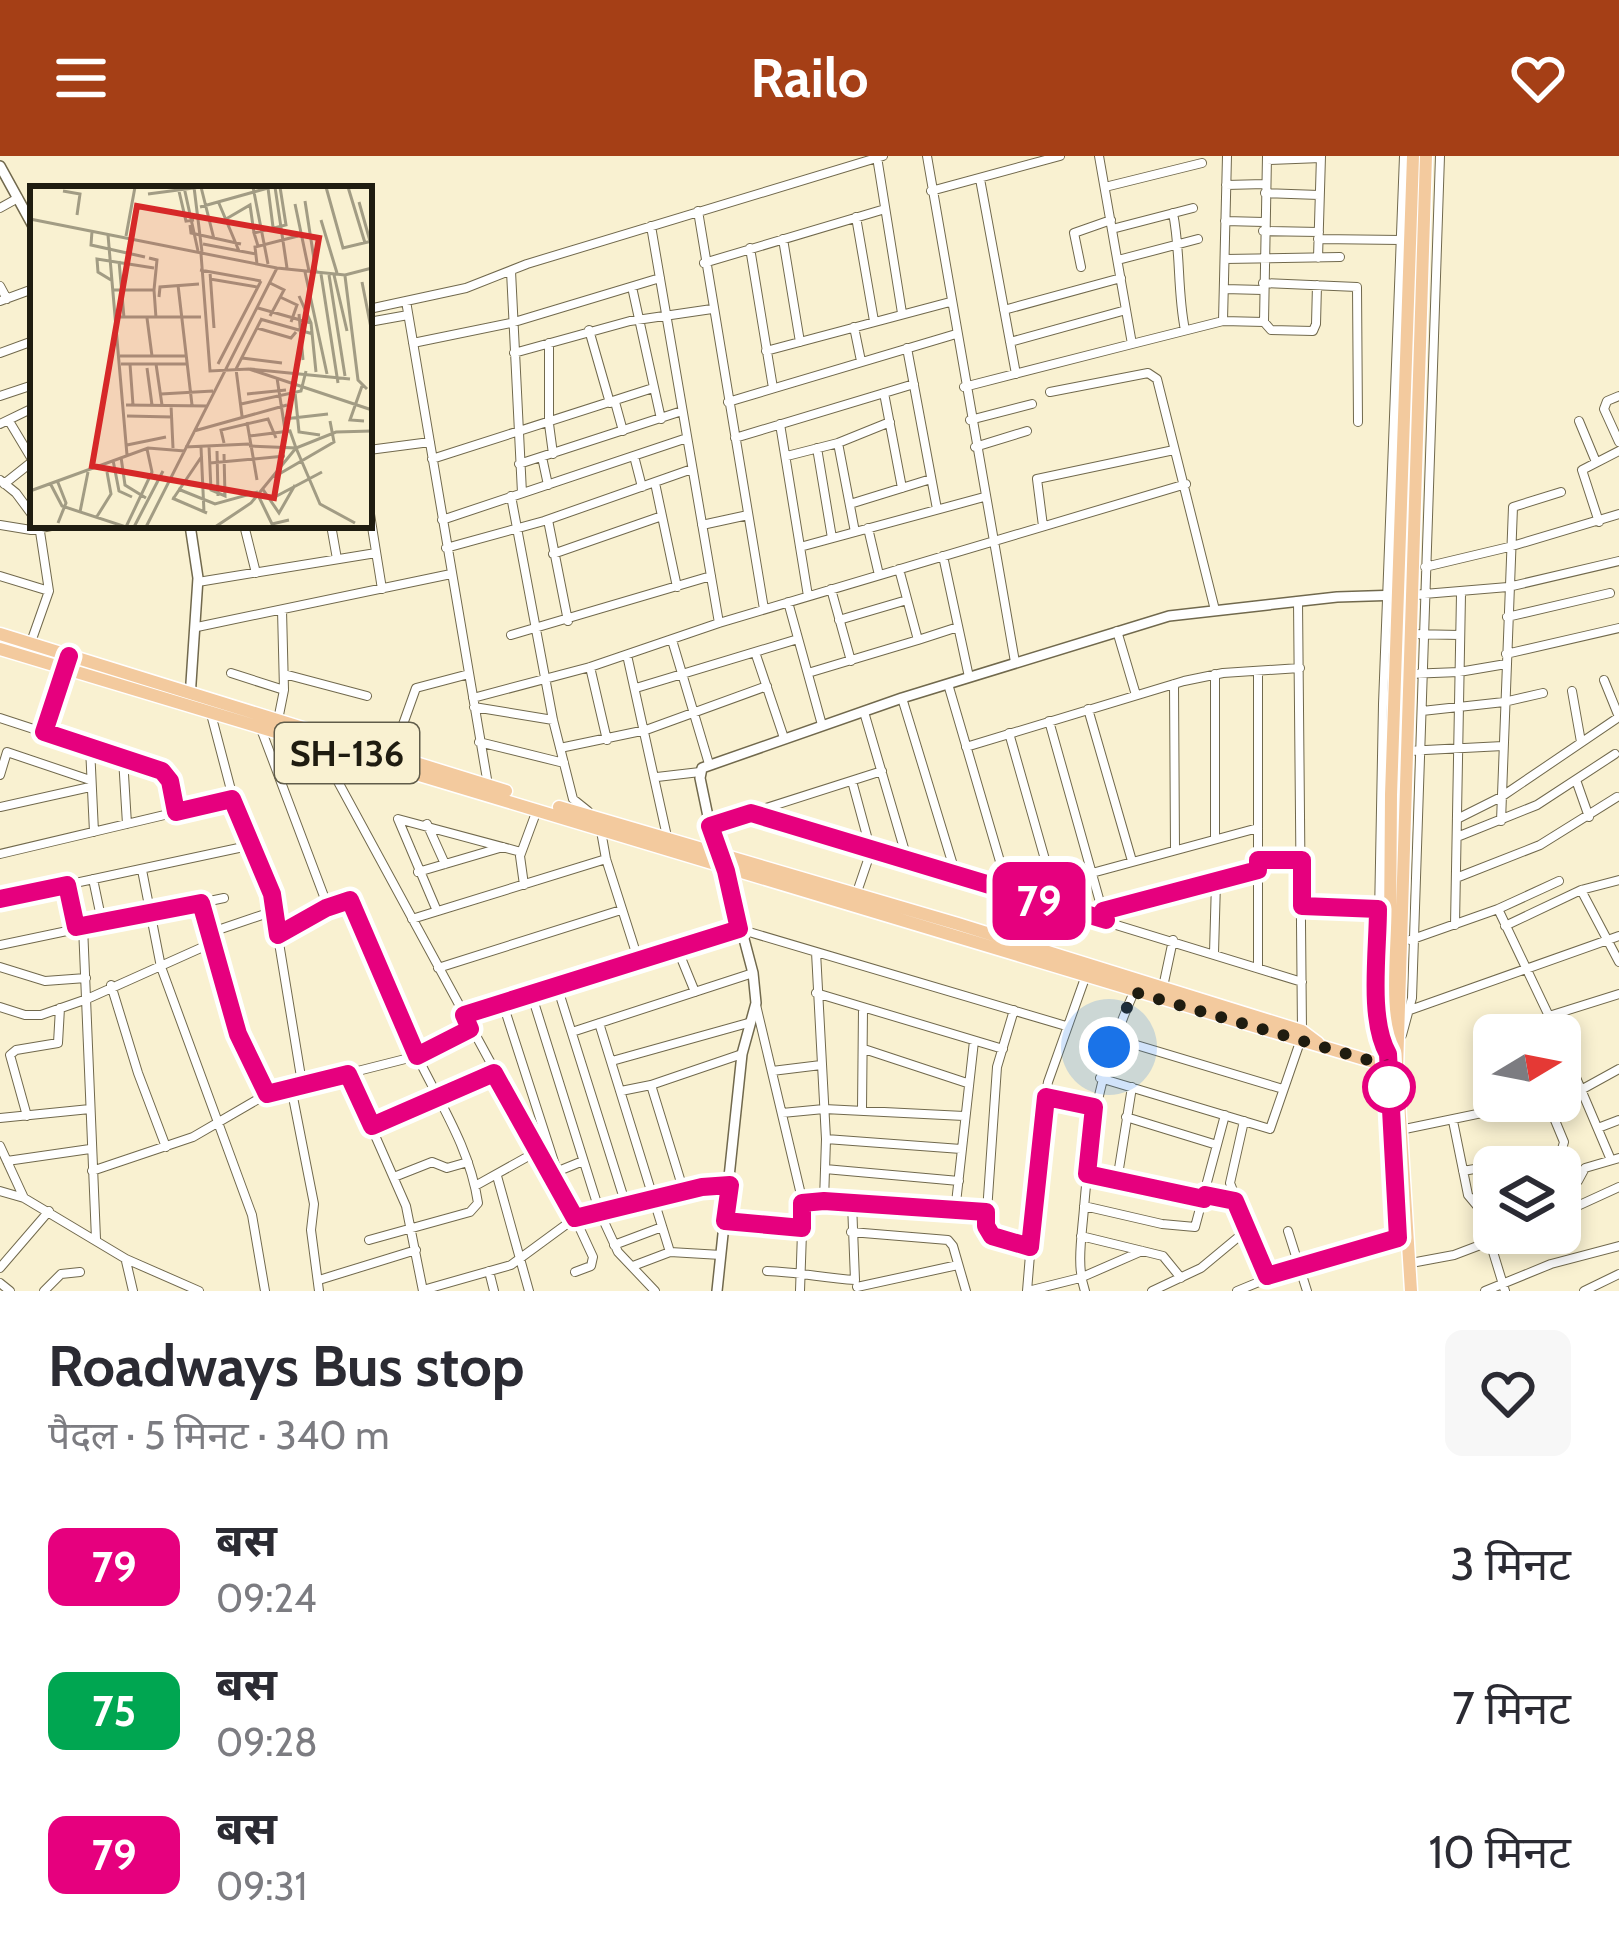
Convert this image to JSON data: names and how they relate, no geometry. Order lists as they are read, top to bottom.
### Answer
{
  "streets": {
    "main road": ["SH-136"]
  },
  "lines": ["bus line 79"],
  "north": "right",
  "page": {
    "header": "Railo",
    "on_map": "79",
    "heading": ["Roadways Bus stop", "पैदल · 5 मिनट · 340 m"],
    "list": [
      {
        "mark": "79",
        "name": "बस",
        "note": "09:24",
        "value": "3 मिनट"
      },
      {
        "mark": "75",
        "name": "बस",
        "note": "09:28",
        "value": "7 मिनट"
      },
      {
        "mark": "79",
        "name": "बस",
        "note": "09:31",
        "value": "10 मिनट"
      }
    ]
  }
}
